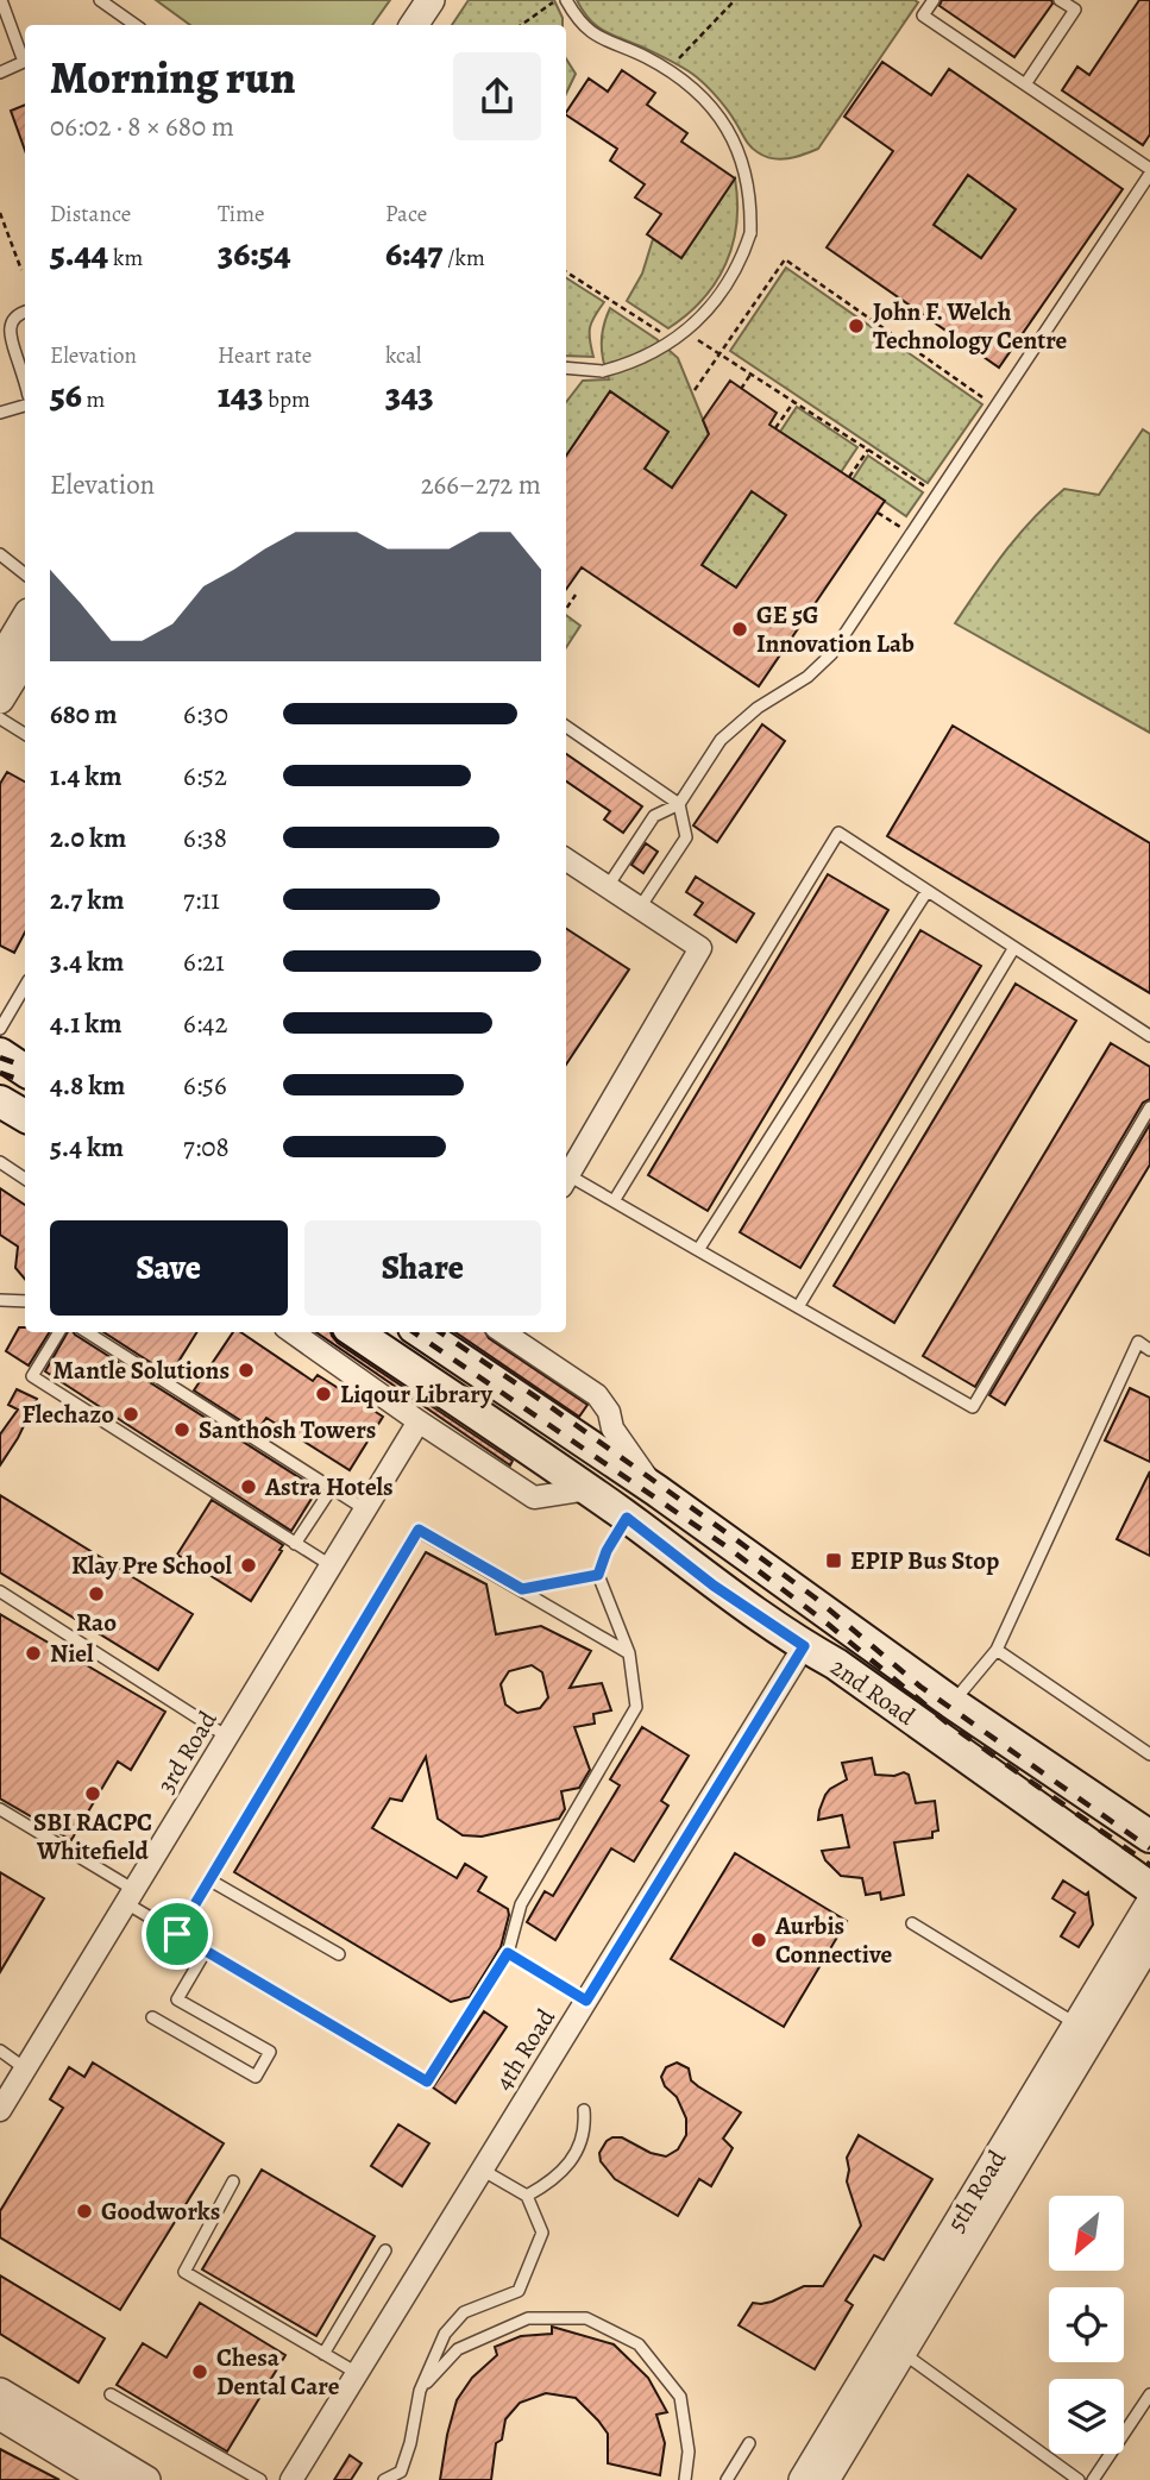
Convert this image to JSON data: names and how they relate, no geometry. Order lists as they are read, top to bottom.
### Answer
{
  "streets": {
    "main road": ["2nd Road"],
    "street": ["3rd Road", "4th Road", "5th Road"]
  },
  "crossings": [
    ["2nd Road", "4th Road"]
  ],
  "places": {
    "other": [
      "John F. Welch Technology Centre",
      "GE 5G Innovation Lab",
      "Mantle Solutions",
      "Liqour Library",
      "Flechazo",
      "Santhosh Towers",
      "Astra Hotels",
      "Klay Pre School",
      "Rao",
      "Niel",
      "SBI RACPC Whitefield",
      "Aurbis Connective",
      "Goodworks",
      "Chesa Dental Care"
    ],
    "transit": ["EPIP Bus Stop"]
  },
  "north": "bottom left",
  "page": {
    "heading": ["Morning run", "06:02 · 8 × 680 m"],
    "stats": [
      ["Distance", "5.44 km"],
      ["Time", "36:54"],
      ["Pace", "6:47 /km"],
      ["Elevation", "56 m"],
      ["Heart rate", "143 bpm"],
      ["kcal", "343"]
    ],
    "chart": ["Elevation", "266–272 m"],
    "list": [
      {
        "name": "680 m",
        "note": "6:30"
      },
      {
        "name": "1.4 km",
        "note": "6:52"
      },
      {
        "name": "2.0 km",
        "note": "6:38"
      },
      {
        "name": "2.7 km",
        "note": "7:11"
      },
      {
        "name": "3.4 km",
        "note": "6:21"
      },
      {
        "name": "4.1 km",
        "note": "6:42"
      },
      {
        "name": "4.8 km",
        "note": "6:56"
      },
      {
        "name": "5.4 km",
        "note": "7:08"
      }
    ],
    "buttons": ["Save", "Share"]
  }
}
